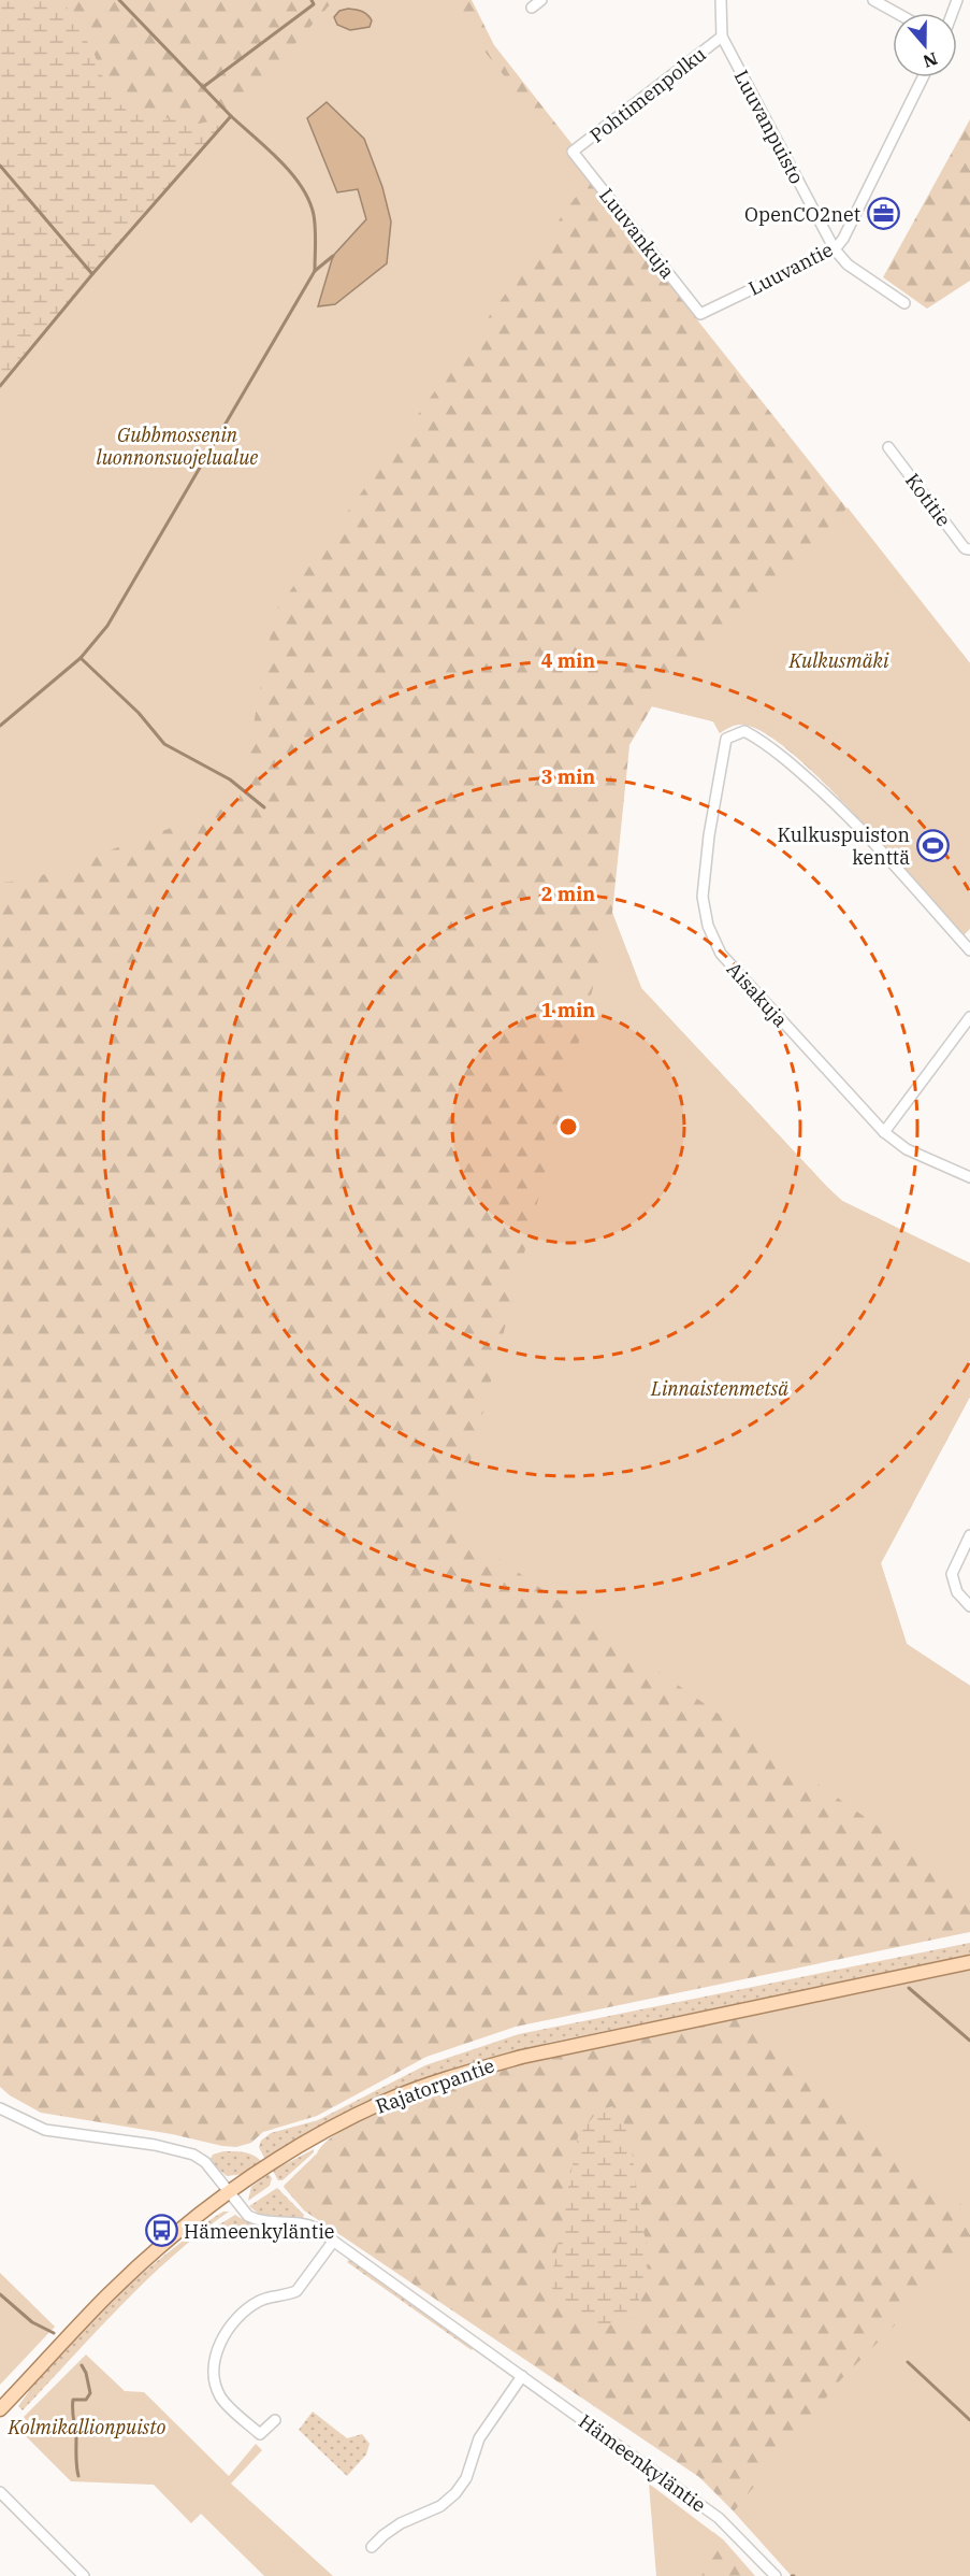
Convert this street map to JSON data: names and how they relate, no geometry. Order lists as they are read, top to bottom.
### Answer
{
  "streets": {
    "main road": ["Rajatorpantie"],
    "street": [
      "Pohtimenpolku",
      "Luuvanpuisto",
      "Luuvankuja",
      "Luuvantie",
      "Kotitie",
      "Aisakuja",
      "Hämeenkyläntie"
    ]
  },
  "crossings": [
    ["Pohtimenpolku", "Luuvanpuisto"],
    ["Pohtimenpolku", "Luuvankuja"],
    ["Luuvanpuisto", "Luuvantie"],
    ["Luuvankuja", "Luuvantie"],
    ["Rajatorpantie", "Hämeenkyläntie"]
  ],
  "parks": [
    "Gubbmossenin luonnonsuojelualue",
    "Kulkusmäki",
    "Linnaistenmetsä",
    "Kolmikallionpuisto"
  ],
  "places": {
    "office": ["OpenCO2net"],
    "sports": ["Kulkuspuiston kenttä"],
    "bus stop": ["Hämeenkyläntie"]
  },
  "north": "bottom",
  "rings": [
    "4 min",
    "3 min",
    "2 min",
    "1 min"
  ]
}
